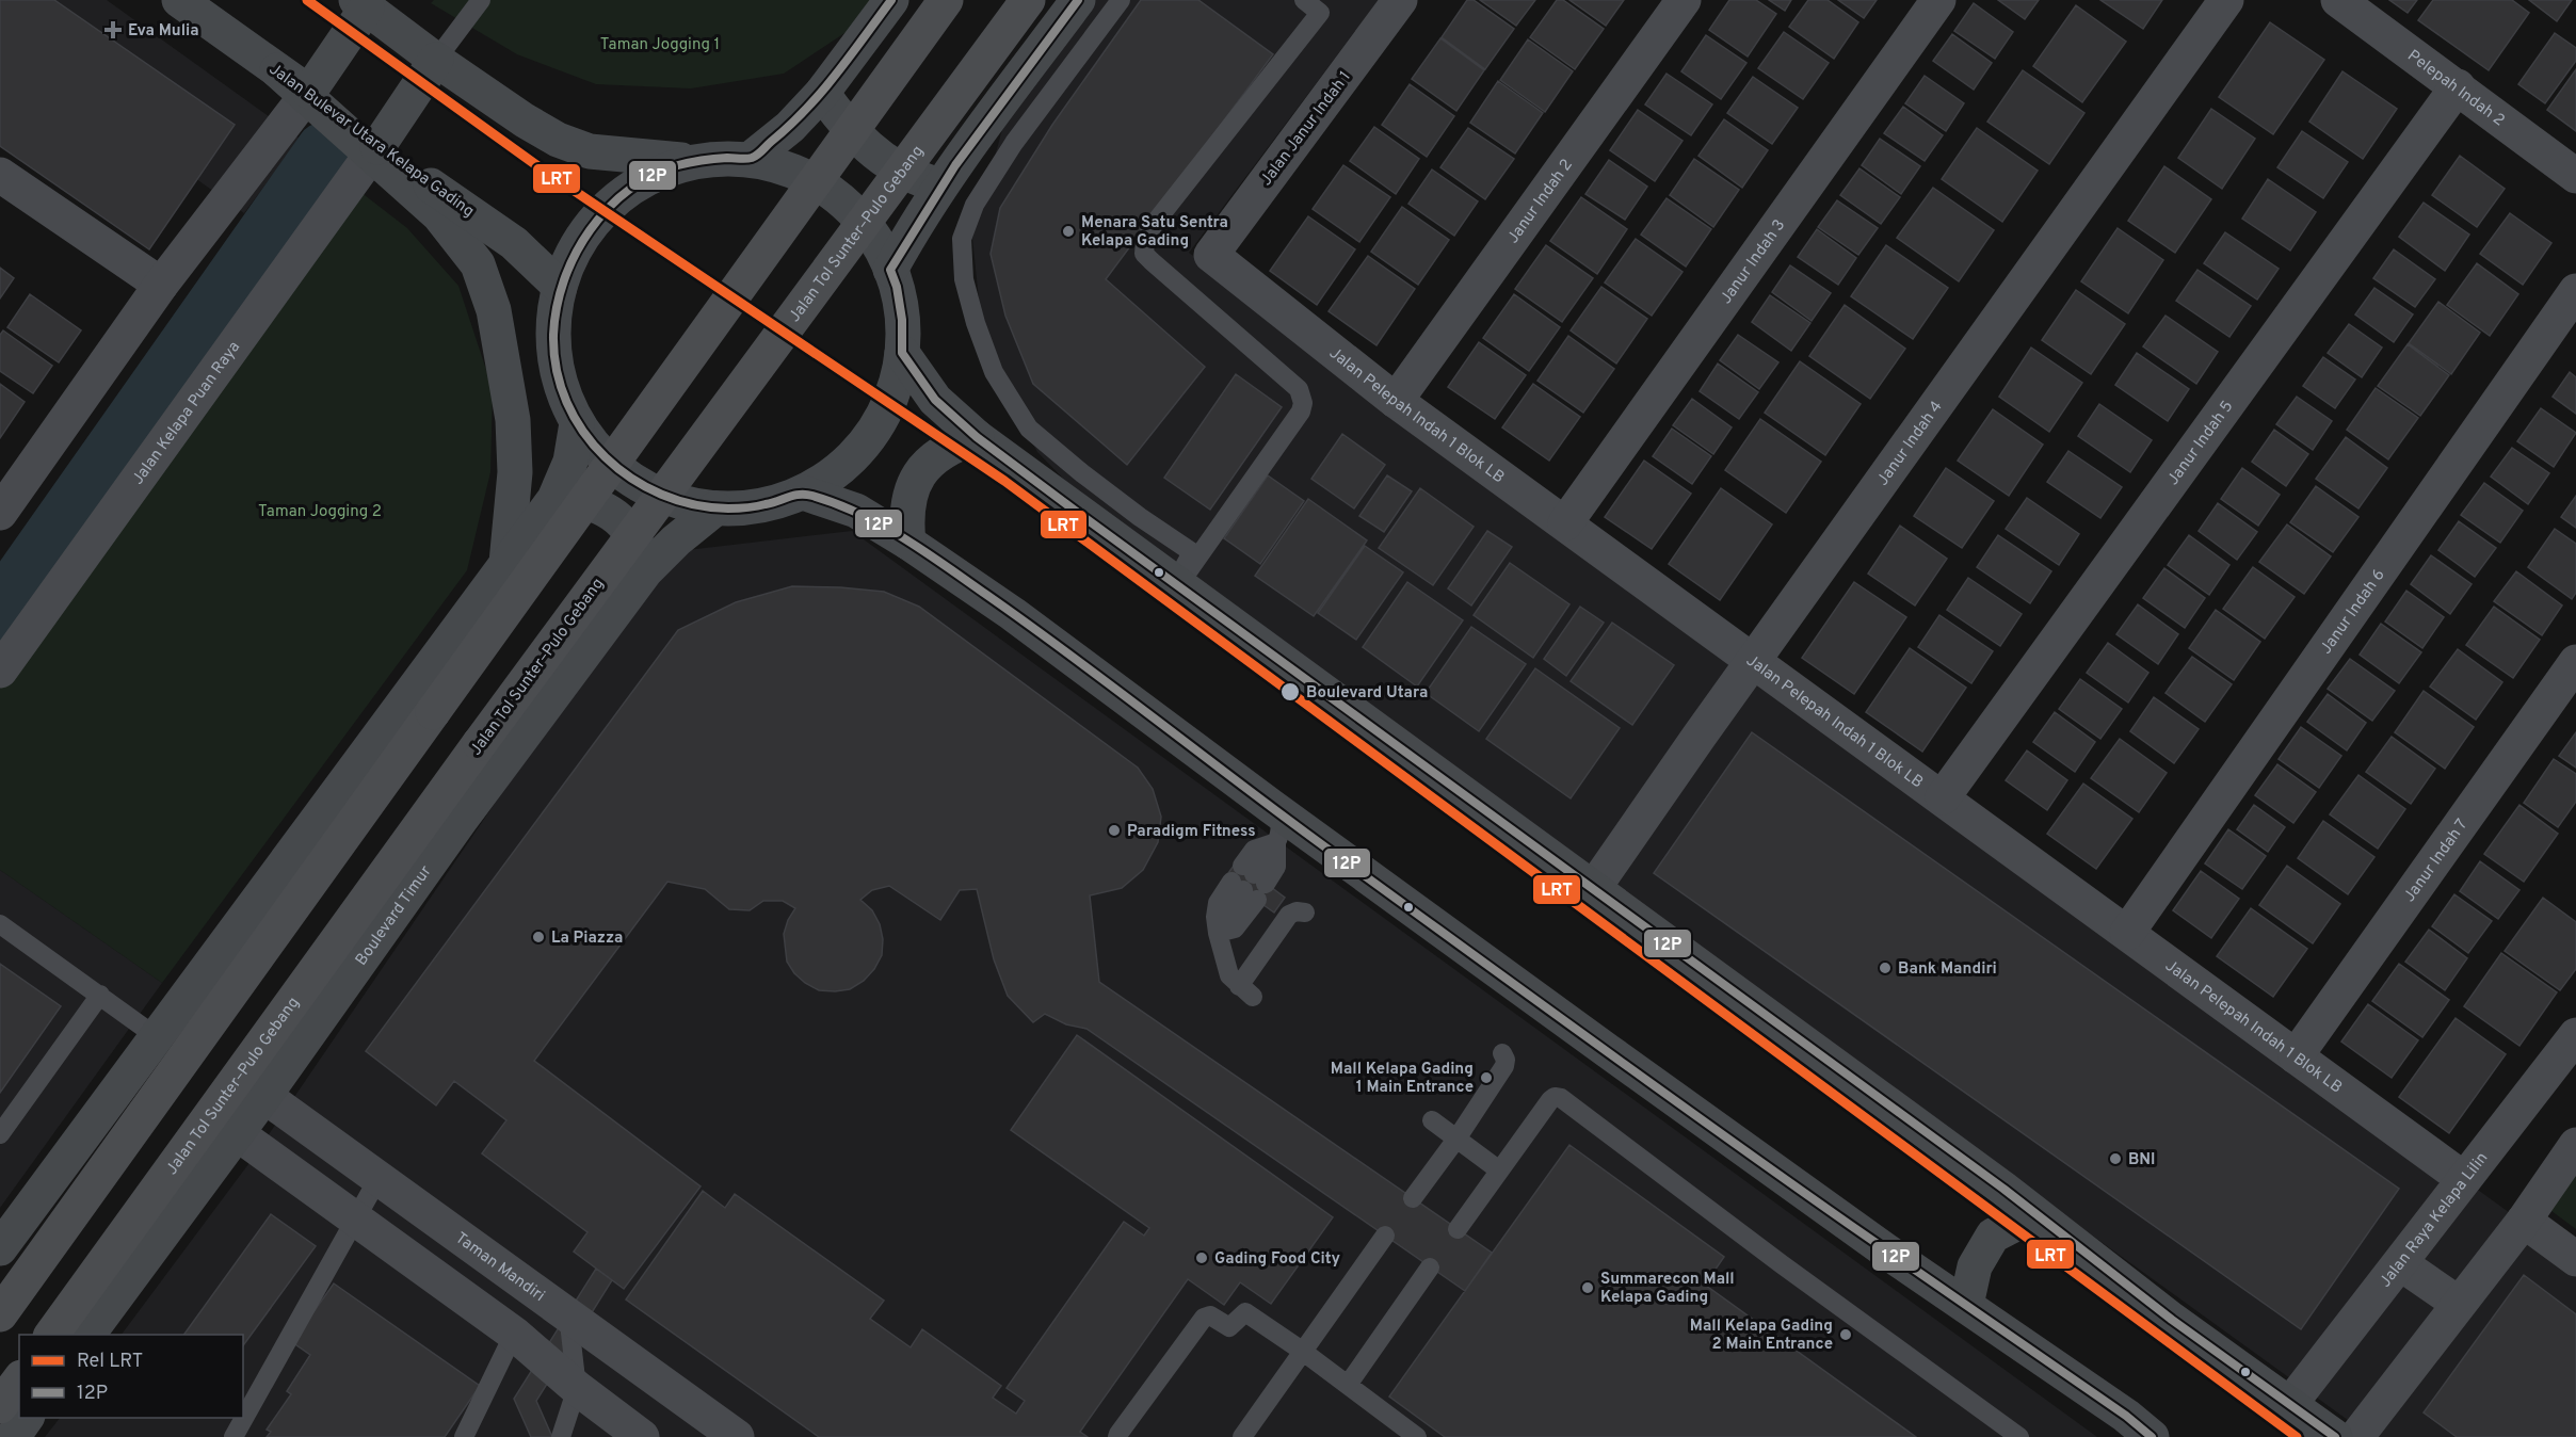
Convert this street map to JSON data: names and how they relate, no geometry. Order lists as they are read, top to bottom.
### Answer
{
  "streets": {
    "highway": ["Jalan Tol Sunter–Pulo Gebang"],
    "main road": ["Jalan Bulevar Utara Kelapa Gading", "Boulevard Timur"],
    "street": [
      "Pelepah Indah 2",
      "Jalan Janur Indah 1",
      "Janur Indah 2",
      "Janur Indah 3",
      "Jalan Kelapa Puan Raya",
      "Jalan Pelepah Indah 1 Blok LB",
      "Janur Indah 5",
      "Janur Indah 4",
      "Janur Indah 6",
      "Janur Indah 7",
      "Jalan Raya Kelapa Lilin",
      "Taman Mandiri"
    ]
  },
  "crossings": [
    ["Pelepah Indah 2", "Janur Indah 5"],
    ["Jalan Janur Indah 1", "Jalan Pelepah Indah 1 Blok LB"],
    ["Jalan Bulevar Utara Kelapa Gading", "Jalan Kelapa Puan Raya"],
    ["Janur Indah 2", "Jalan Pelepah Indah 1 Blok LB"],
    ["Janur Indah 3", "Jalan Pelepah Indah 1 Blok LB"],
    ["Jalan Pelepah Indah 1 Blok LB", "Janur Indah 5"],
    ["Jalan Pelepah Indah 1 Blok LB", "Janur Indah 4"],
    ["Jalan Pelepah Indah 1 Blok LB", "Janur Indah 6"],
    ["Jalan Pelepah Indah 1 Blok LB", "Janur Indah 7"],
    ["Jalan Pelepah Indah 1 Blok LB", "Jalan Raya Kelapa Lilin"],
    ["Boulevard Timur", "Taman Mandiri"]
  ],
  "parks": ["Taman Jogging 1", "Taman Jogging 2"],
  "places": {
    "health": ["Eva Mulia"],
    "other": [
      "Menara Satu Sentra Kelapa Gading",
      "Boulevard Utara",
      "Paradigm Fitness",
      "La Piazza",
      "Bank Mandiri",
      "Mall Kelapa Gading 1 Main Entrance",
      "BNI",
      "Gading Food City",
      "Summarecon Mall Kelapa Gading",
      "Mall Kelapa Gading 2 Main Entrance"
    ]
  },
  "lines": ["rail line LRT", "transit line 12P"],
  "legend": ["Rel LRT", "12P"]
}
